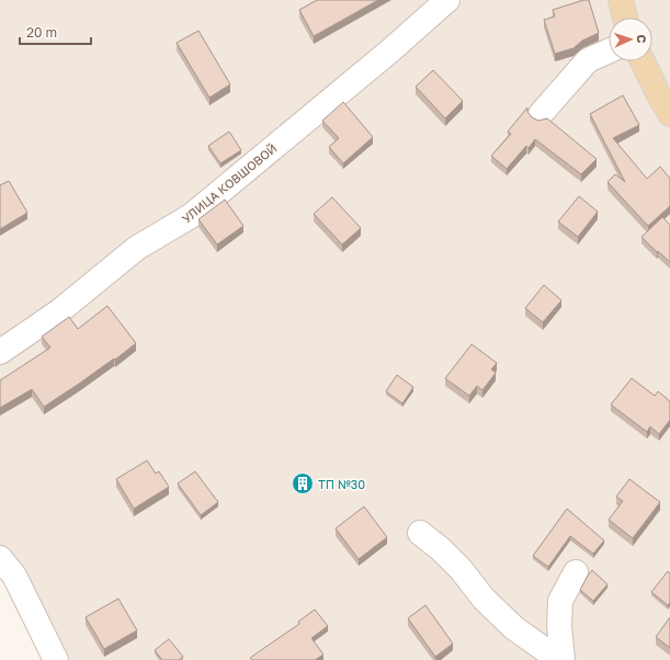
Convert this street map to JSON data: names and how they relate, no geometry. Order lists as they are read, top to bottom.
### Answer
{
  "streets": {
    "street": ["УЛИЦА КОВШОВОЙ"]
  },
  "places": {
    "building": ["ТП №30"]
  },
  "scale_bar": "20 m",
  "north": "right"
}
